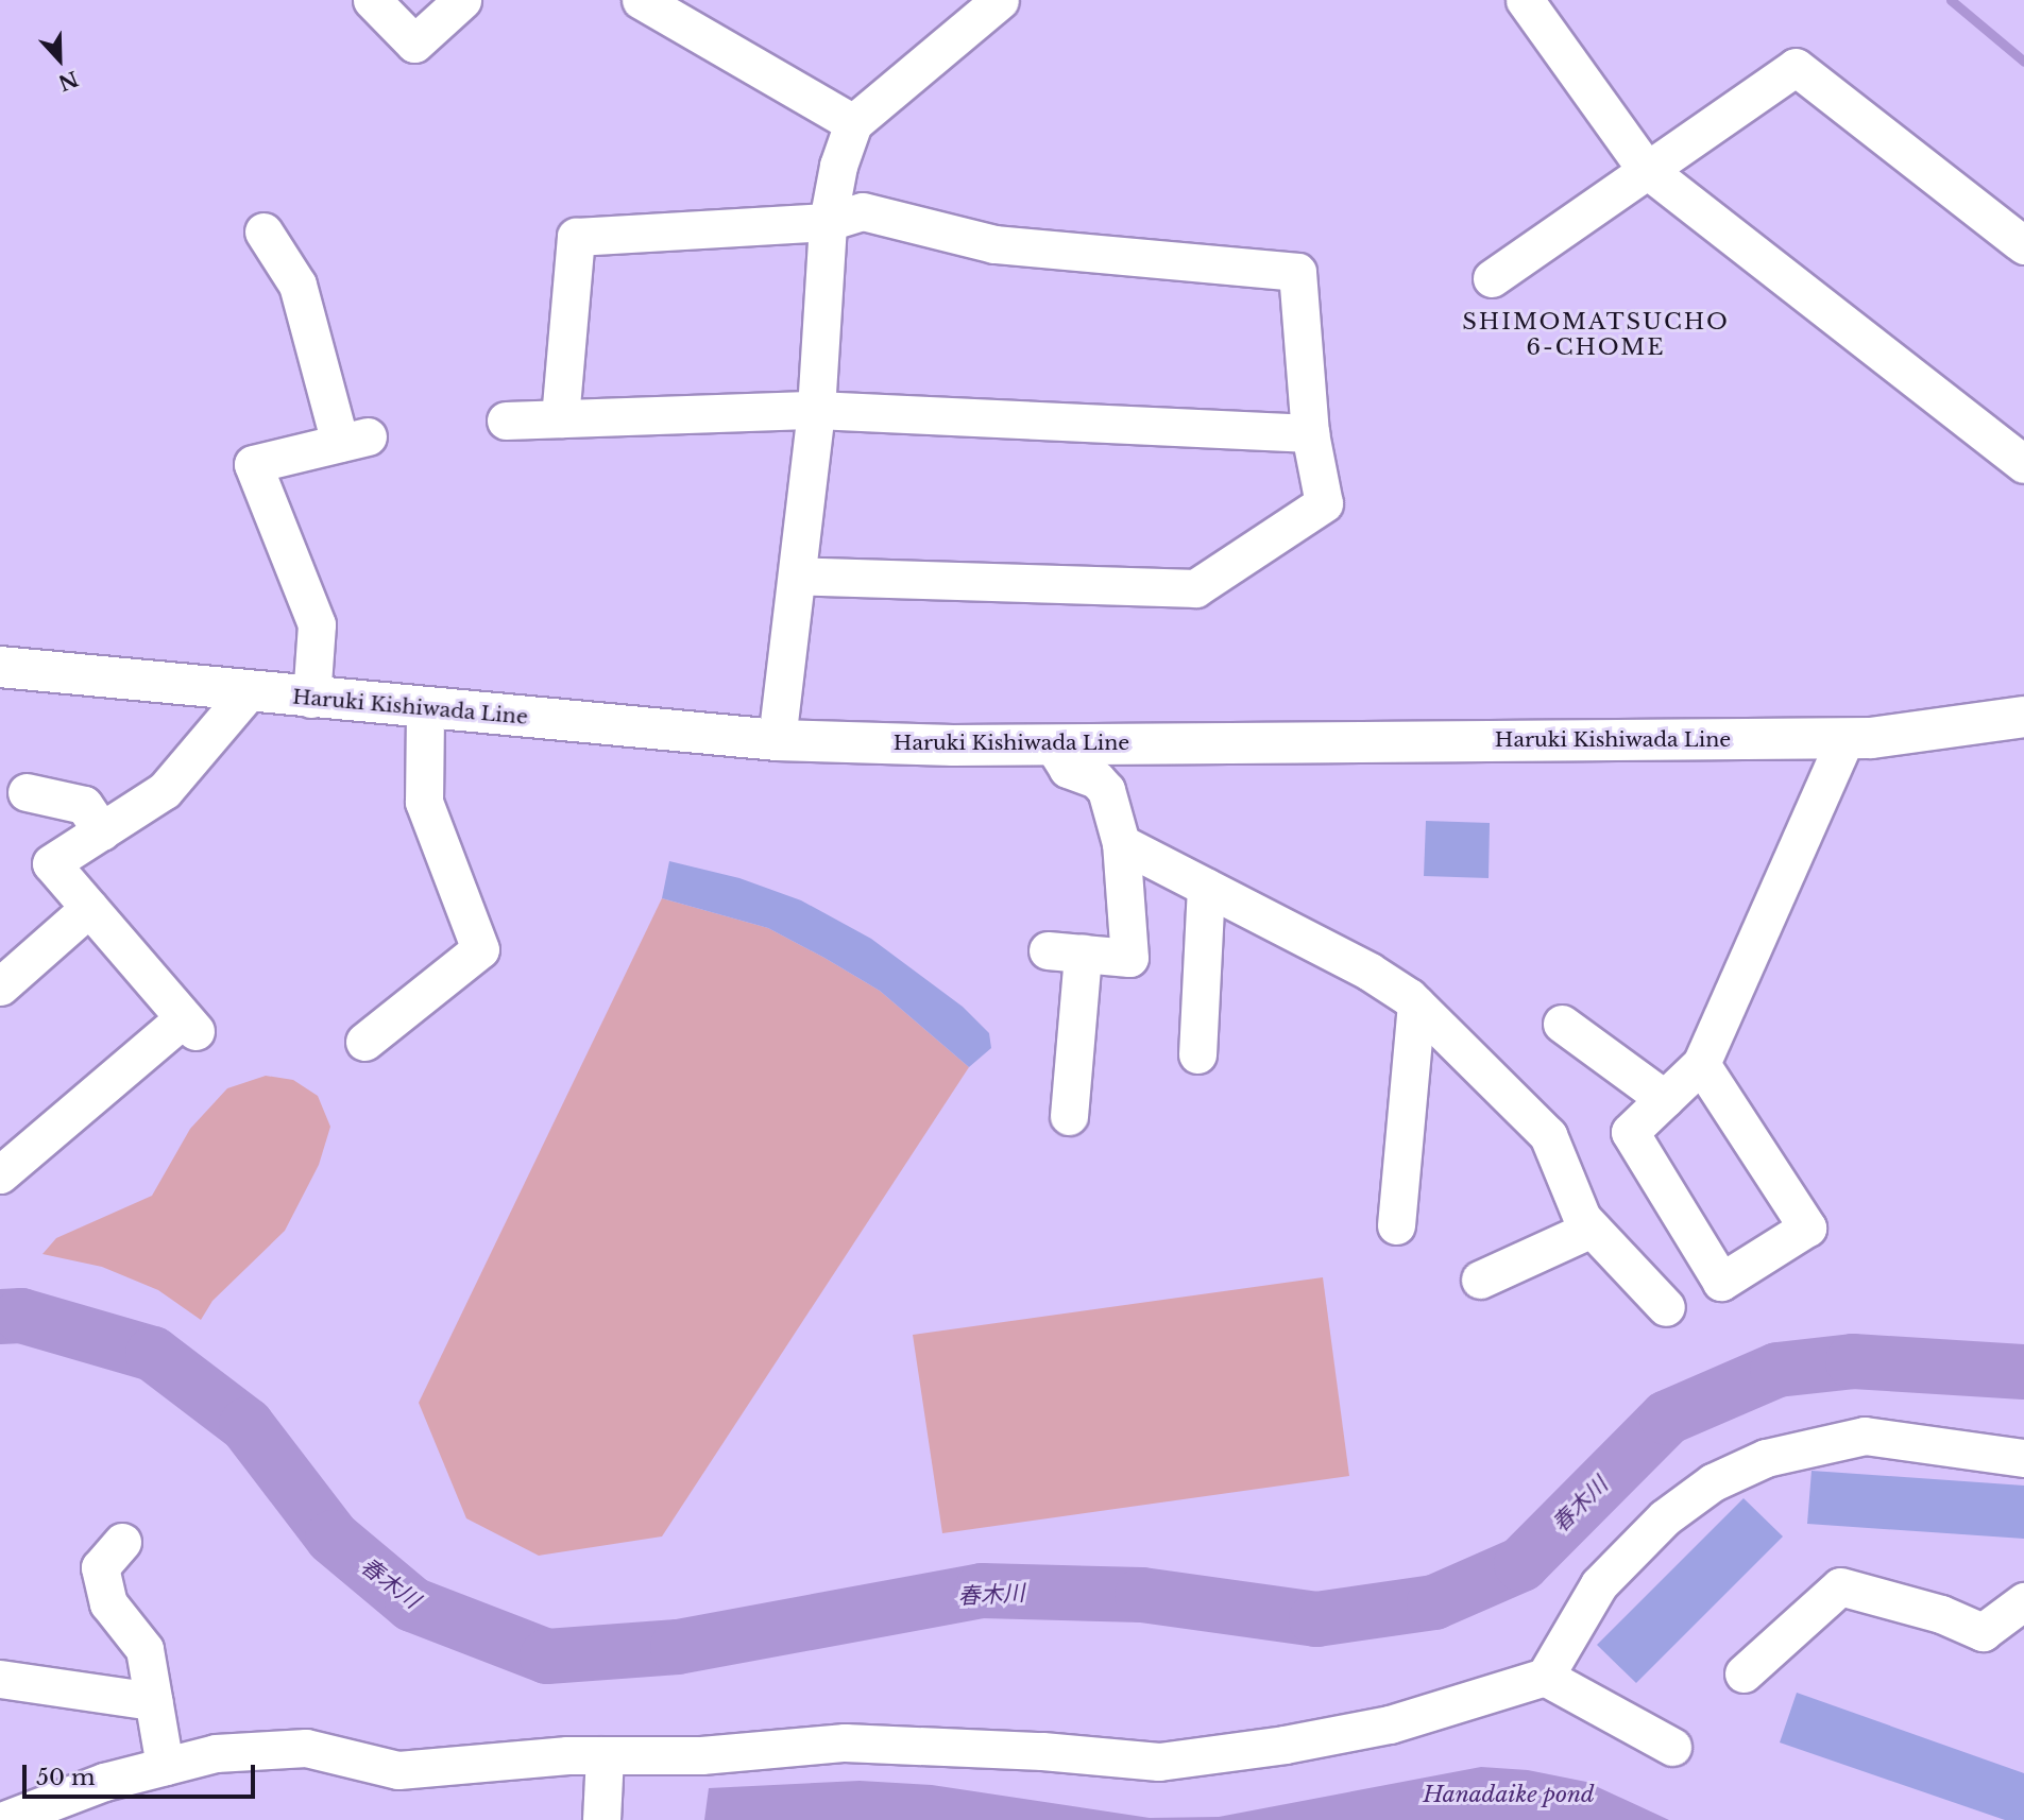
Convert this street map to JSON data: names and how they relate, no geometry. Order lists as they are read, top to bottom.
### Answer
{
  "streets": {
    "main road": ["Haruki Kishiwada Line"]
  },
  "districts": ["SHIMOMATSUCHO 6-CHOME"],
  "water": ["春木川", "Hanadaike pond"],
  "scale_bar": "50 m",
  "north": "bottom"
}
